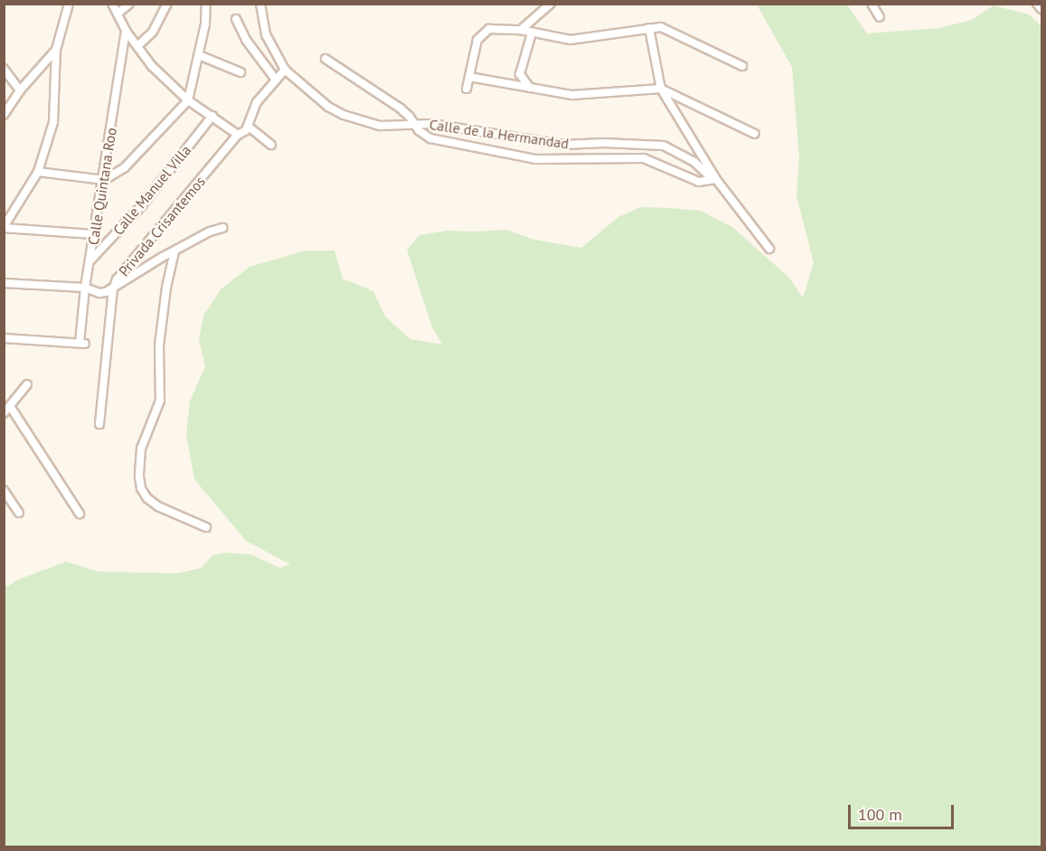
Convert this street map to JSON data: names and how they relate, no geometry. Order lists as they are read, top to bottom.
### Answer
{
  "streets": {
    "street": [
      "Calle de la Hermandad",
      "Calle Quintana Roo",
      "Calle Manuel Villa",
      "Privada Crisantemos"
    ]
  },
  "crossings": [
    ["Calle Quintana Roo", "Calle Manuel Villa"]
  ],
  "scale_bar": "100 m"
}
